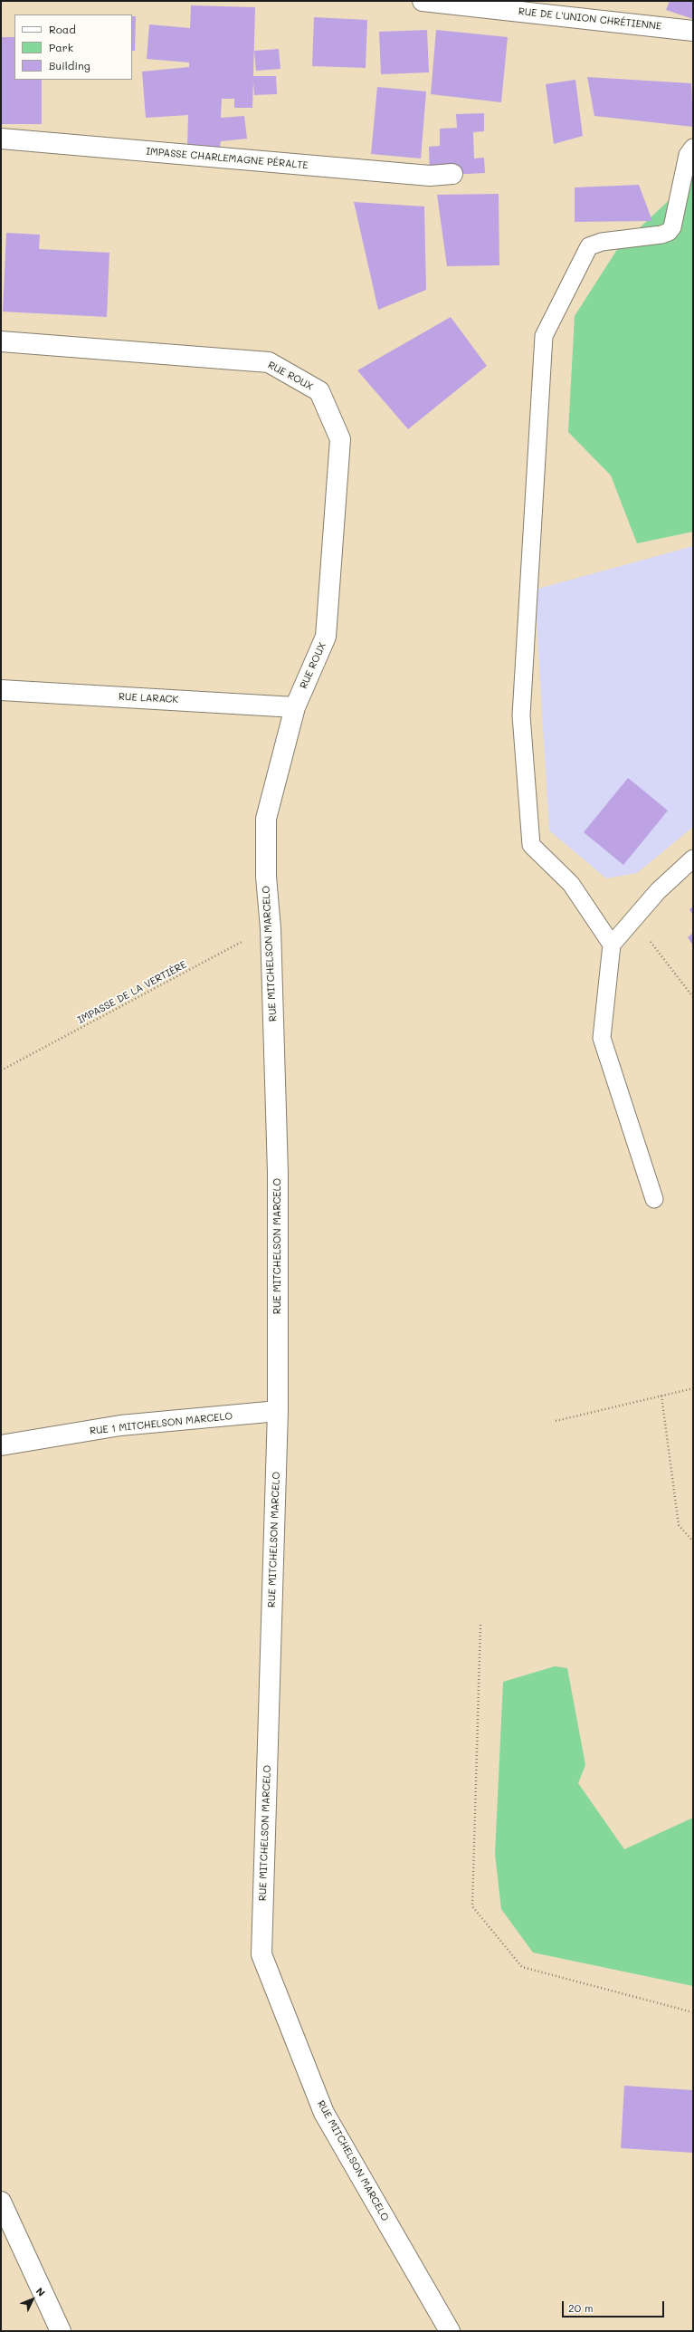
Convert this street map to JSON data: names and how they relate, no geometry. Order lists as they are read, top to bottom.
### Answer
{
  "streets": {
    "street": [
      "RUE DE L'UNION CHRÉTIENNE",
      "IMPASSE CHARLEMAGNE PÉRALTE",
      "RUE ROUX",
      "RUE LARACK",
      "RUE MITCHELSON MARCELO",
      "RUE 1 MITCHELSON MARCELO"
    ],
    "path": ["IMPASSE DE LA VERTIÈRE"]
  },
  "crossings": [
    ["RUE ROUX", "RUE LARACK"],
    ["RUE ROUX", "RUE MITCHELSON MARCELO"],
    ["RUE LARACK", "RUE MITCHELSON MARCELO"],
    ["RUE MITCHELSON MARCELO", "IMPASSE DE LA VERTIÈRE"],
    ["RUE MITCHELSON MARCELO", "RUE 1 MITCHELSON MARCELO"]
  ],
  "legend": ["Road", "Park", "Building"],
  "scale_bar": "20 m",
  "north": "top right"
}
